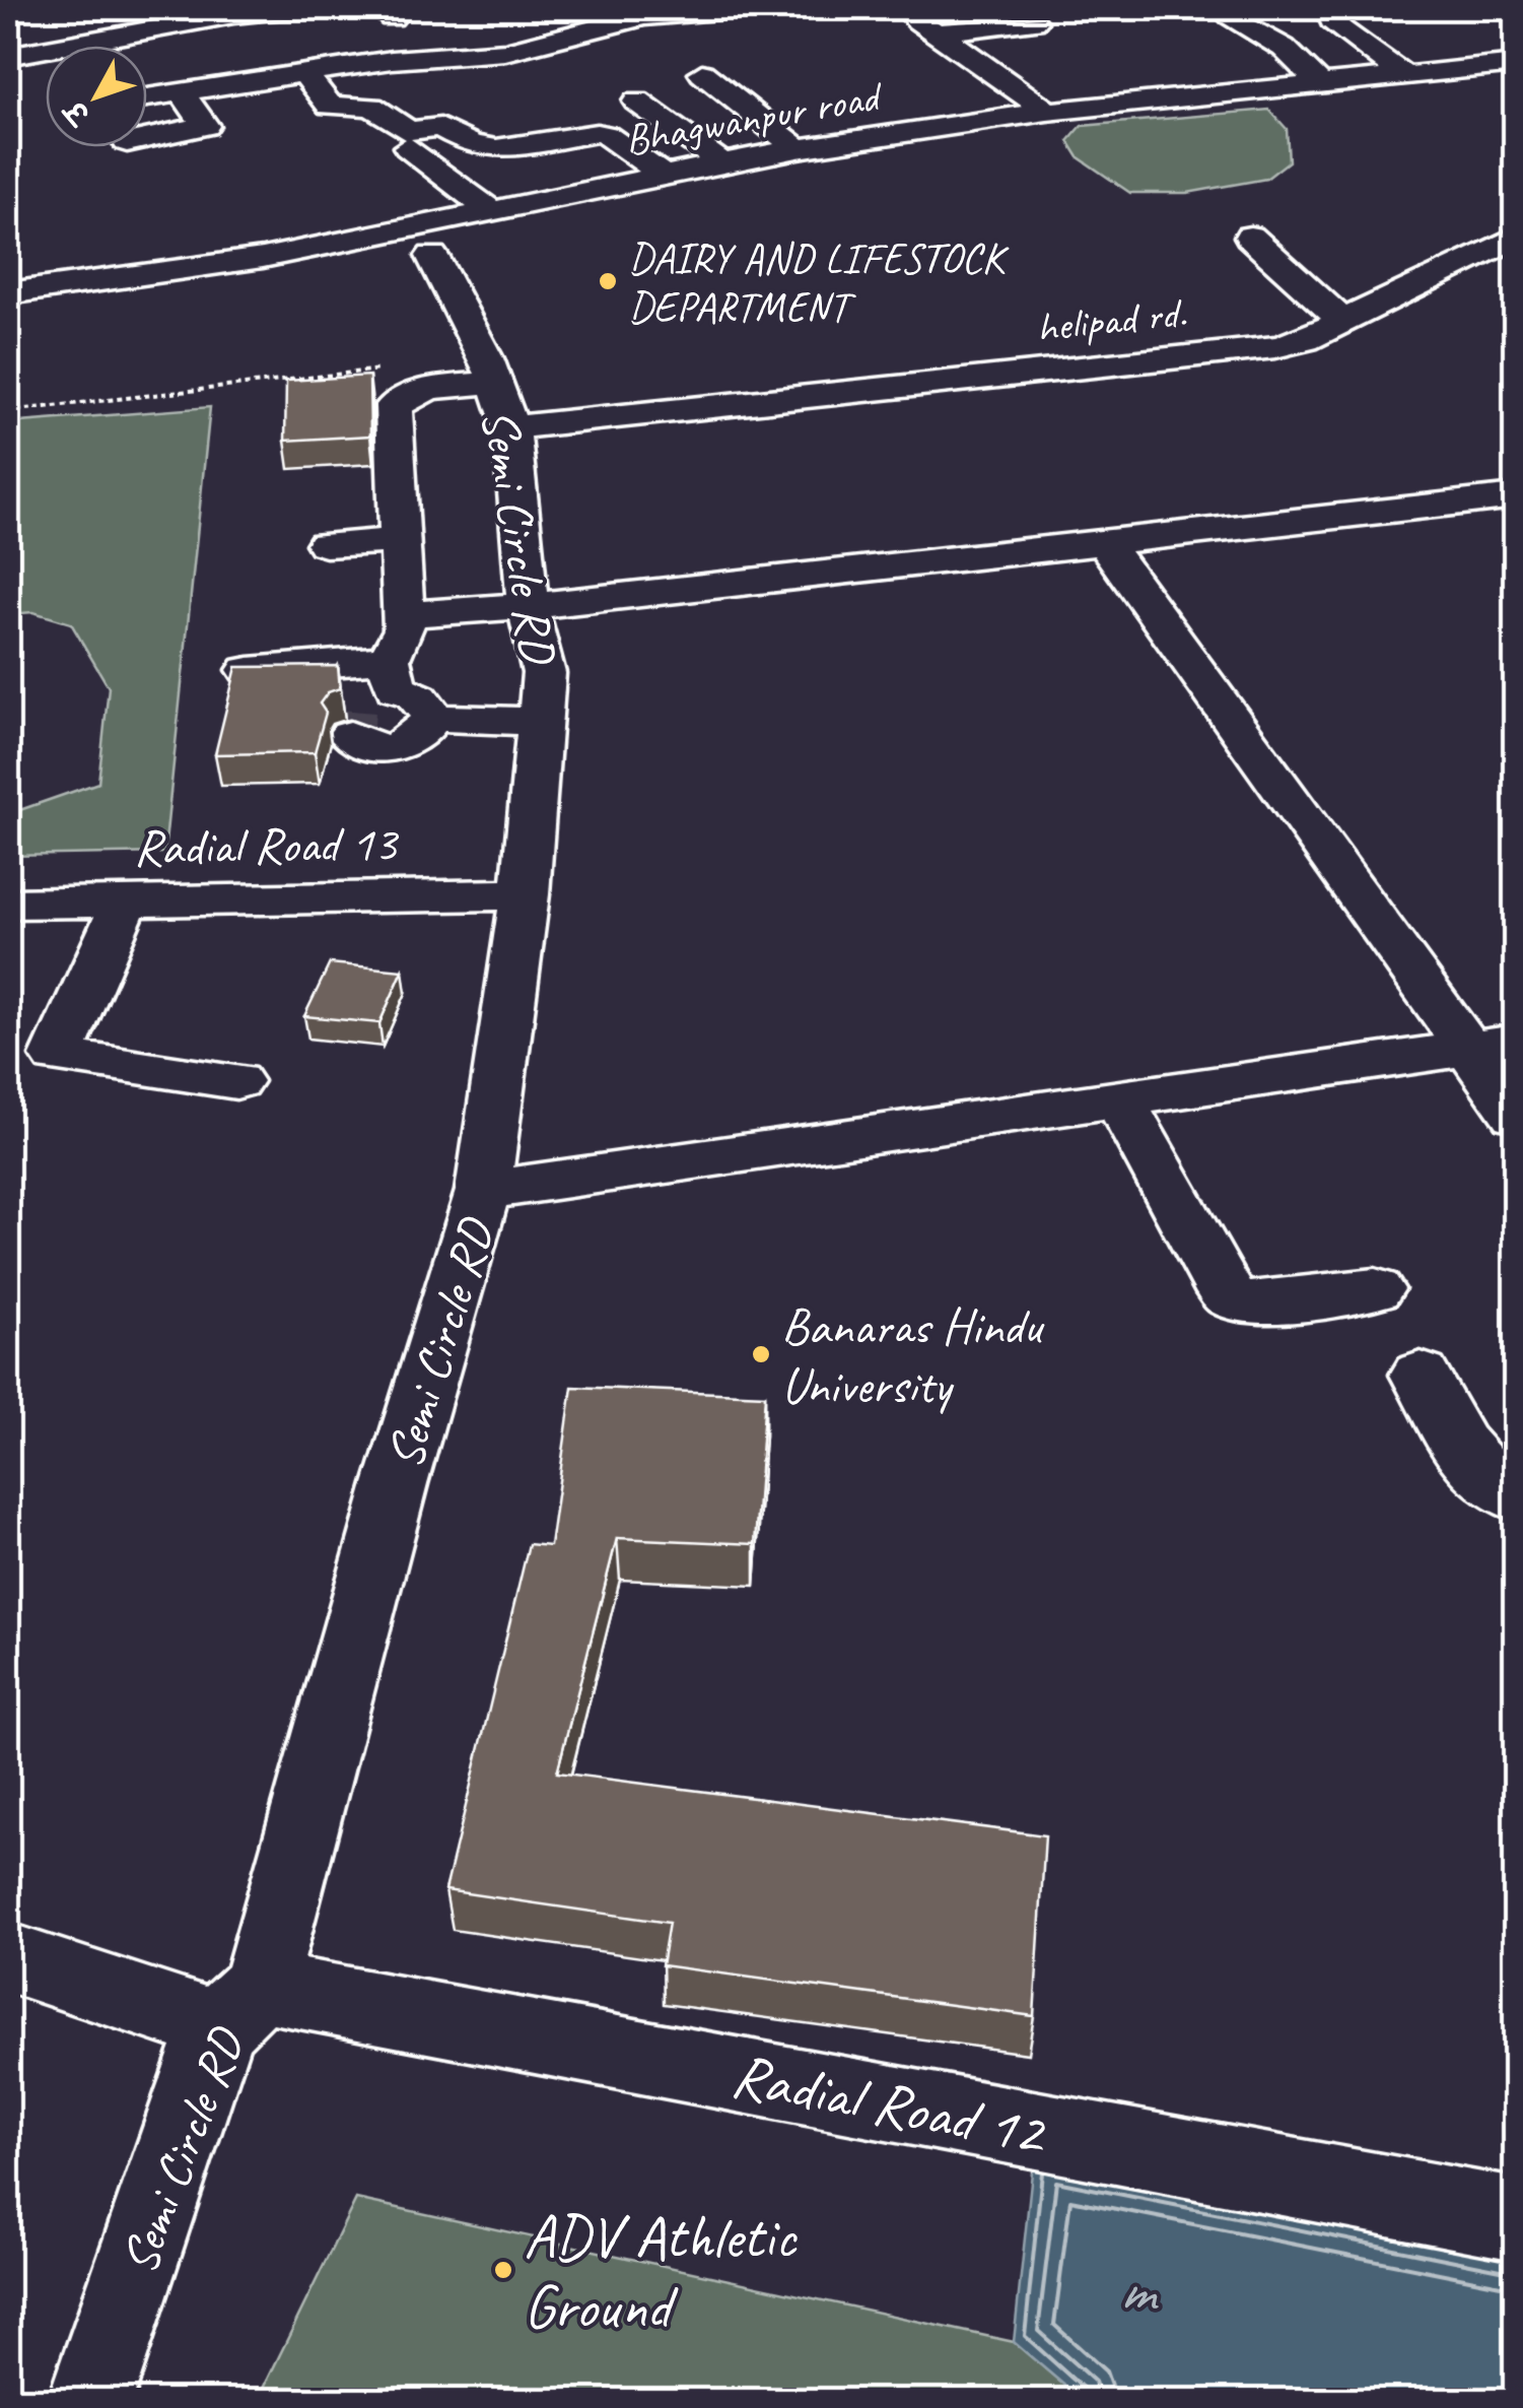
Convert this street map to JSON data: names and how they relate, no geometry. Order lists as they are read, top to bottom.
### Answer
{
  "streets": {
    "street": [
      "Bhagwanpur road",
      "helipad rd.",
      "Semi Circle RD",
      "Radial Road 13",
      "Radial Road 12"
    ]
  },
  "crossings": [
    ["Bhagwanpur road", "Semi Circle RD"],
    ["helipad rd.", "Semi Circle RD"],
    ["Semi Circle RD", "Radial Road 13"],
    ["Semi Circle RD", "Radial Road 12"]
  ],
  "water": ["m"],
  "places": ["DAIRY AND LIFESTOCK DEPARTMENT", "Banaras Hindu University", "ADV Athletic Ground"],
  "north": "bottom left"
}
